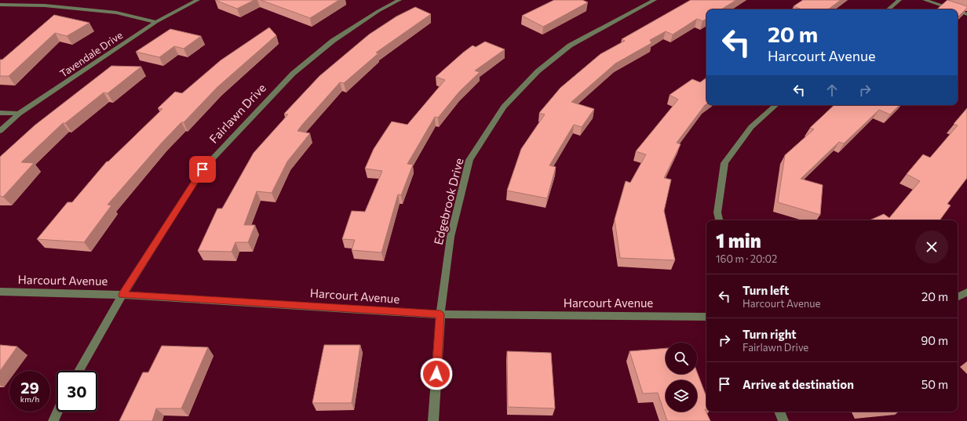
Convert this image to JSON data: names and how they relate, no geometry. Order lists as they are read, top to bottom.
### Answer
{
  "streets": {
    "street": [
      "Tavendale Drive",
      "Fairlawn Drive",
      "Edgebrook Drive",
      "Harcourt Avenue"
    ]
  },
  "crossings": [
    ["Fairlawn Drive", "Harcourt Avenue"],
    ["Edgebrook Drive", "Harcourt Avenue"]
  ],
  "page": {
    "turn": ["20 m", "Harcourt Avenue"],
    "heading": ["1 min", "160 m · 20:02"],
    "list": [
      {
        "name": "Turn left",
        "note": "Harcourt Avenue",
        "value": "20 m"
      },
      {
        "name": "Turn right",
        "note": "Fairlawn Drive",
        "value": "90 m"
      },
      {
        "name": "Arrive at destination",
        "value": "50 m"
      }
    ],
    "speed": "29 km/h",
    "limit": "30"
  }
}
